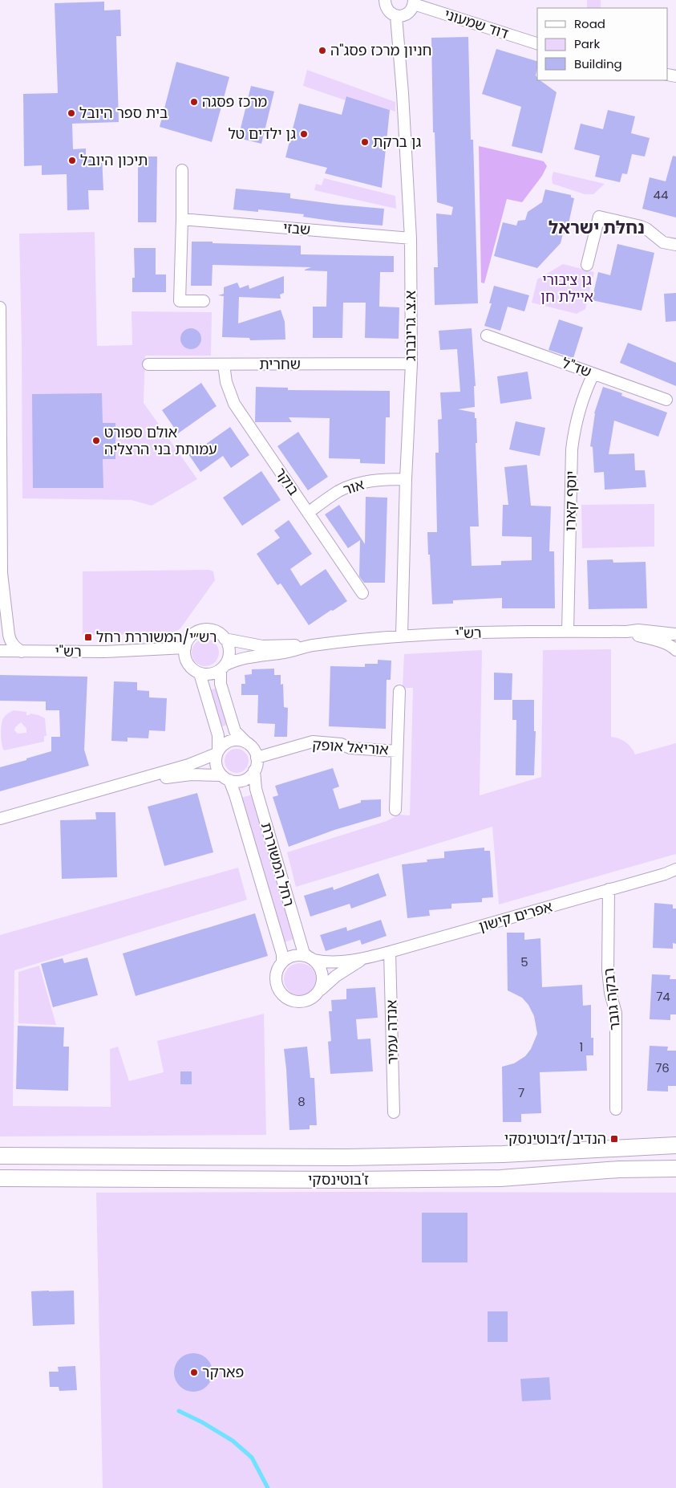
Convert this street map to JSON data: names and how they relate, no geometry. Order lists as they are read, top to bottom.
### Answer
{
  "streets": {
    "main road": ["ז'בוטינסקי"],
    "street": [
      "דוד שמעוני",
      "שבזי",
      "א.צ. גרינברג",
      "שחרית",
      "שד\"ל",
      "בוקר",
      "אור",
      "יוסף קארו",
      "רש\"י",
      "אוריאל אופק",
      "רחל המשוררת",
      "אפרים קישון",
      "רבקה גובר",
      "אנדה עמיר"
    ]
  },
  "crossings": [
    ["שבזי", "א.צ. גרינברג"],
    ["א.צ. גרינברג", "שחרית"],
    ["א.צ. גרינברג", "אור"],
    ["א.צ. גרינברג", "רש\"י"],
    ["שחרית", "בוקר"],
    ["שד\"ל", "יוסף קארו"],
    ["בוקר", "אור"],
    ["יוסף קארו", "רש\"י"],
    ["אוריאל אופק", "רחל המשוררת"],
    ["רחל המשוררת", "אפרים קישון"],
    ["אפרים קישון", "רבקה גובר"],
    ["אפרים קישון", "אנדה עמיר"]
  ],
  "districts": ["נחלת ישראל"],
  "parks": ["גן ציבורי איילת חן"],
  "places": {
    "other": [
      "חניון מרכז פסג\"ה",
      "מרכז פסגה",
      "בית ספר היובל",
      "גן ילדים טל",
      "גן ברקת",
      "תיכון היובל",
      "אולם ספורט עמותת בני הרצליה",
      "פארקר"
    ],
    "transit": ["רש״י/המשוררת רחל", "הנדיב/ז׳בוטינסקי"]
  },
  "house_numbers": [
    "44",
    "5",
    "74",
    "1",
    "76",
    "7",
    "8"
  ],
  "legend": ["Road", "Park", "Building"]
}
